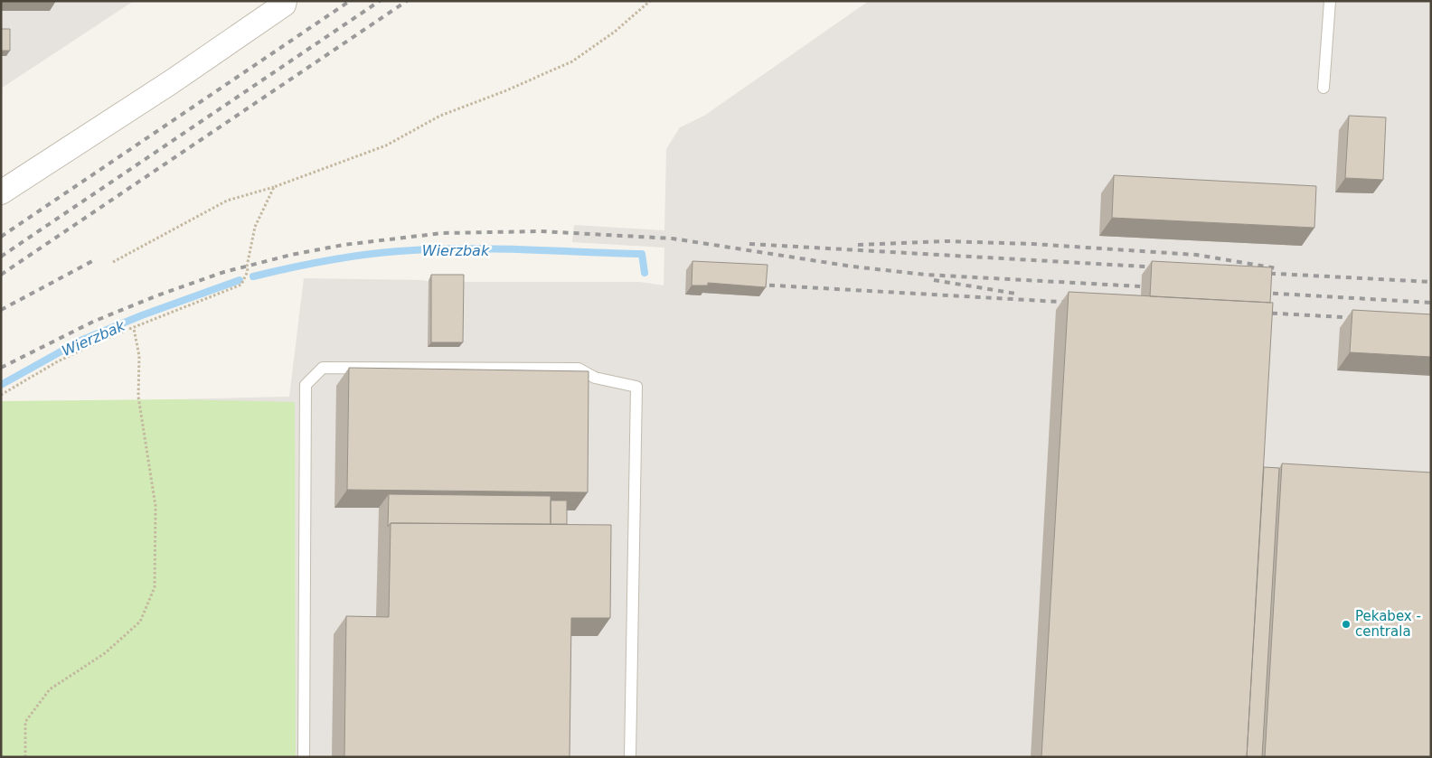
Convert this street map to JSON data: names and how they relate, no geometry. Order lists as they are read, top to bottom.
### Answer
{
  "water": ["Wierzbak"],
  "places": ["Pekabex - centrala"]
}
